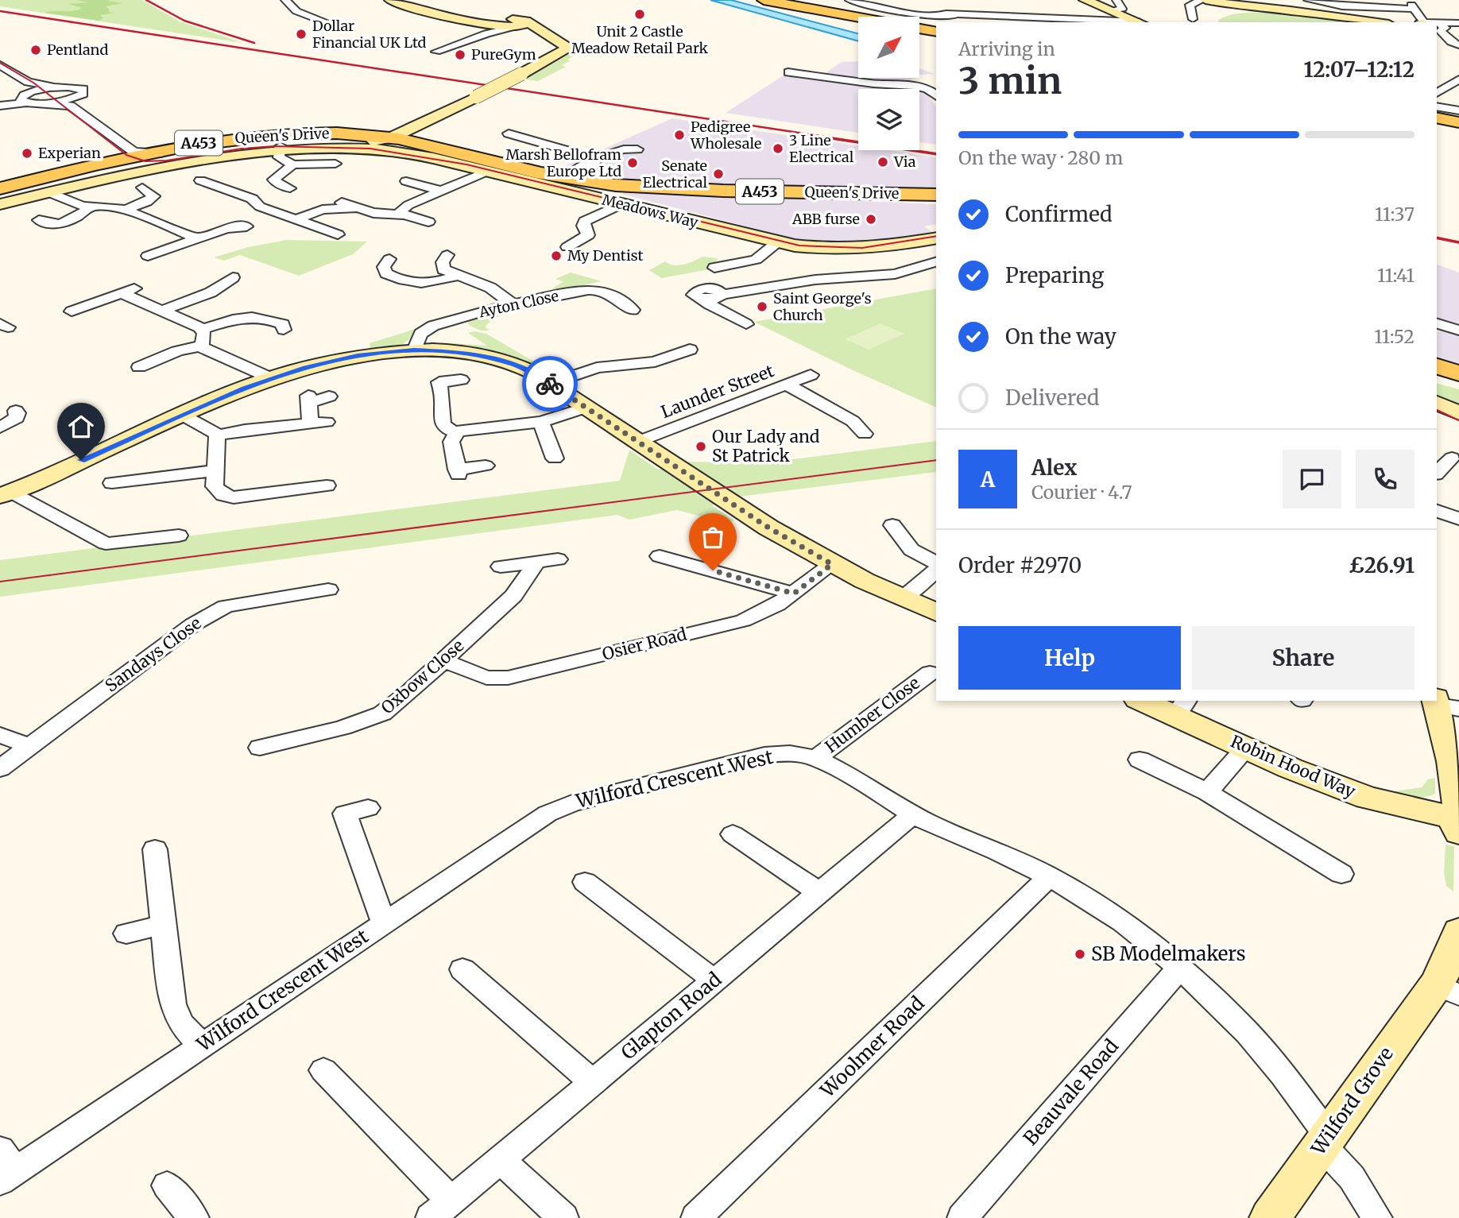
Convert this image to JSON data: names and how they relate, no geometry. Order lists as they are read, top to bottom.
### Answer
{
  "streets": {
    "main road": ["Queen's Drive", "A453"],
    "street": [
      "Meadows Way",
      "Ayton Close",
      "Launder Street",
      "Osier Road",
      "Sandays Close",
      "Oxbow Close",
      "Humber Close",
      "Robin Hood Way",
      "Wilford Crescent West",
      "Glapton Road",
      "Woolmer Road",
      "Beauvale Road",
      "Wilford Grove"
    ]
  },
  "crossings": [
    ["Queen's Drive", "Meadows Way"],
    ["Osier Road", "Oxbow Close"],
    ["Humber Close", "Wilford Crescent West"],
    ["Wilford Crescent West", "Glapton Road"],
    ["Wilford Crescent West", "Woolmer Road"],
    ["Wilford Crescent West", "Beauvale Road"],
    ["Wilford Crescent West", "Wilford Grove"]
  ],
  "places": [
    "Unit 2 Castle Meadow Retail Park",
    "Dollar Financial UK Ltd",
    "Pentland",
    "PureGym",
    "Pedigree Wholesale",
    "3 Line Electrical",
    "Experian",
    "Via",
    "Marsh Bellofram Europe Ltd",
    "Senate Electrical",
    "ABB furse",
    "My Dentist",
    "Saint George's Church",
    "Our Lady and St Patrick",
    "SB Modelmakers"
  ],
  "north": "top right",
  "page": {
    "heading": ["3 min", "Arriving in", "12:07–12:12"],
    "panel": [
      "Alex",
      "Courier · 4.7",
      "Order #2970",
      "£26.91"
    ],
    "bar": "On the way · 280 m",
    "list": [
      ["Confirmed", "11:37"],
      ["Preparing", "11:41"],
      ["On the way", "11:52"],
      "Delivered"
    ],
    "round": "A",
    "buttons": ["Help", "Share"]
  }
}
